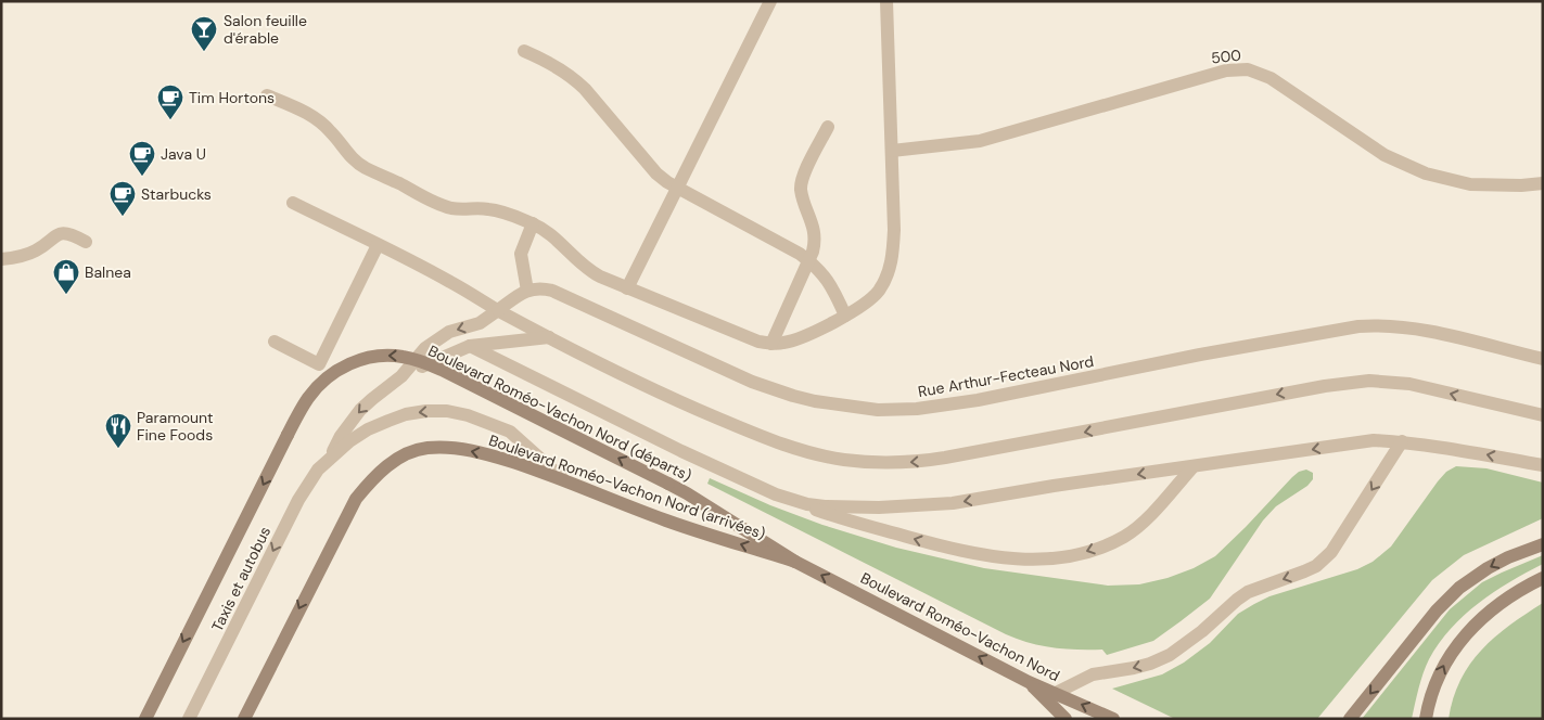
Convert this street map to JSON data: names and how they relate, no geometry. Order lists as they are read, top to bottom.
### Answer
{
  "streets": {
    "street": [
      "500",
      "Rue Arthur-Fecteau Nord",
      "Boulevard Roméo-Vachon Nord (départs)",
      "Boulevard Roméo-Vachon Nord (arrivées)",
      "Taxis et autobus",
      "Boulevard Roméo-Vachon Nord"
    ]
  },
  "crossings": [
    ["Boulevard Roméo-Vachon Nord (départs)", "Boulevard Roméo-Vachon Nord (arrivées)"],
    ["Boulevard Roméo-Vachon Nord (départs)", "Boulevard Roméo-Vachon Nord"],
    ["Boulevard Roméo-Vachon Nord (arrivées)", "Taxis et autobus"],
    ["Boulevard Roméo-Vachon Nord (arrivées)", "Boulevard Roméo-Vachon Nord"]
  ],
  "one_way": ["Boulevard Roméo-Vachon Nord"],
  "places": {
    "bar": ["Salon feuille d'érable"],
    "cafe": ["Tim Hortons", "Java U", "Starbucks"],
    "shop": ["Balnea"],
    "restaurant": ["Paramount Fine Foods"]
  }
}
